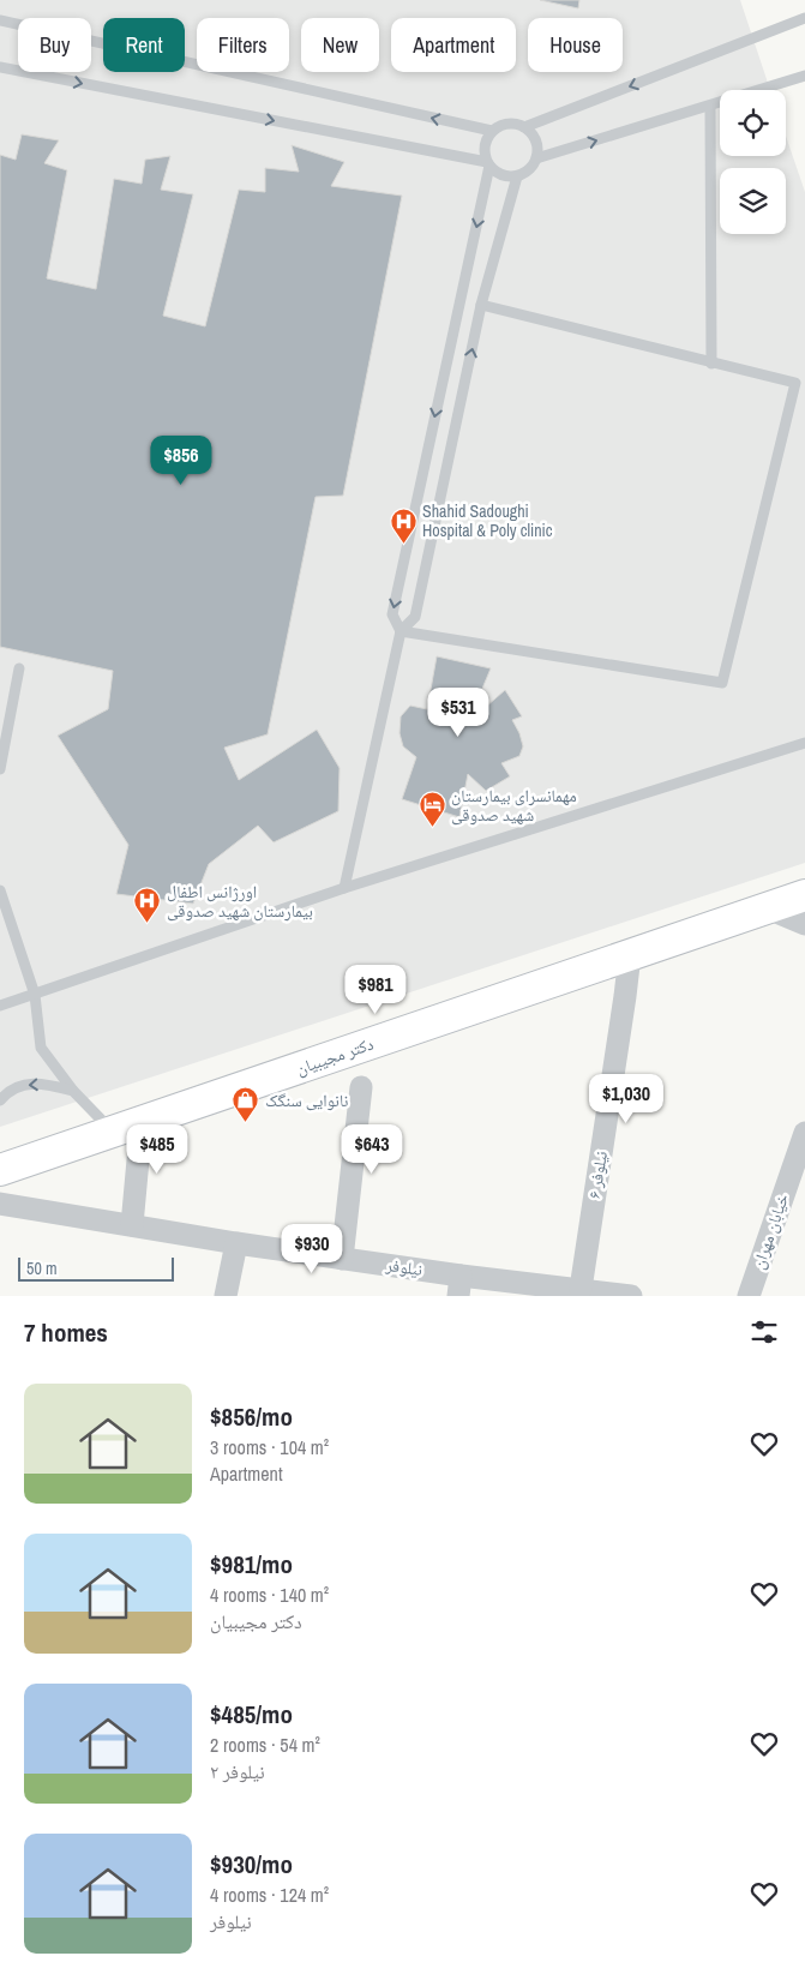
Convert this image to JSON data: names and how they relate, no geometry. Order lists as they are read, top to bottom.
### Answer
{
  "streets": {
    "street": [
      "دکتر مجیبیان",
      "نیلوفر ۶",
      "خیابان مهران",
      "نیلوفر"
    ]
  },
  "crossings": [
    ["دکتر مجیبیان", "نیلوفر ۶"],
    ["نیلوفر ۶", "نیلوفر"]
  ],
  "places": {
    "hospital": ["Shahid Sadoughi Hospital & Poly clinic", "اورژانس اطفال بیمارستان شهید صدوقی"],
    "hotel": ["مهمانسرای بیمارستان شهید صدوقی"],
    "shop": ["نانوایی سنگک"]
  },
  "scale_bar": "50 m",
  "page": {
    "chip": [
      "Buy",
      "Rent",
      "Filters",
      "New",
      "Apartment",
      "House"
    ],
    "price": [
      "$856",
      "$531",
      "$981",
      "$1,030",
      "$485",
      "$643",
      "$930"
    ],
    "scale": "50 m",
    "heading": "7 homes",
    "list": [
      {
        "name": "$856/mo",
        "note": "3 rooms · 104 m² · Apartment"
      },
      {
        "name": "$981/mo",
        "note": "4 rooms · 140 m² · دکتر مجیبیان"
      },
      {
        "name": "$485/mo",
        "note": "2 rooms · 54 m² · نیلوفر ۲"
      },
      {
        "name": "$930/mo",
        "note": "4 rooms · 124 m² · نیلوفر"
      }
    ]
  }
}
